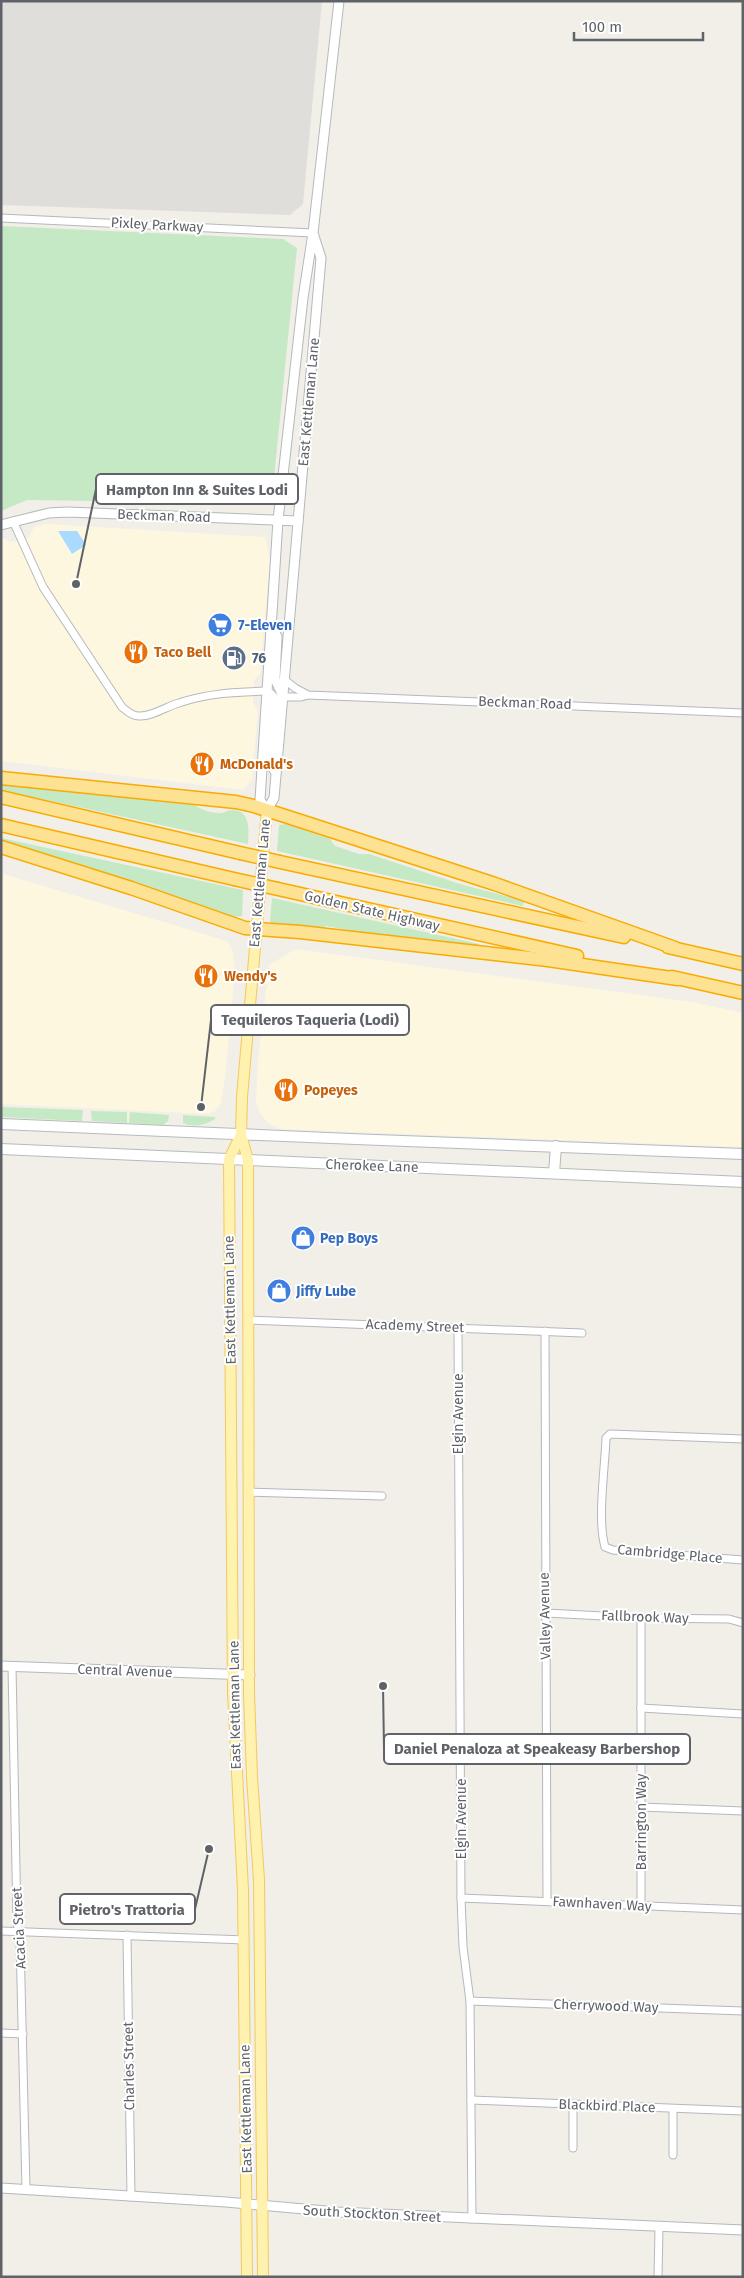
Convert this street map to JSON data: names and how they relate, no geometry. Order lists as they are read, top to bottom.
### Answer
{
  "streets": {
    "highway": ["Golden State Highway"],
    "main road": ["East Kettleman Lane", "Cherokee Lane"],
    "street": [
      "Pixley Parkway",
      "Beckman Road",
      "Academy Street",
      "Elgin Avenue",
      "Cambridge Place",
      "Valley Avenue",
      "Fallbrook Way",
      "Central Avenue",
      "Barrington Way",
      "Fawnhaven Way",
      "Acacia Street",
      "Cherrywood Way",
      "Charles Street",
      "Blackbird Place",
      "South Stockton Street"
    ]
  },
  "crossings": [
    ["Pixley Parkway", "East Kettleman Lane"],
    ["East Kettleman Lane", "Beckman Road"],
    ["East Kettleman Lane", "Cherokee Lane"],
    ["East Kettleman Lane", "Academy Street"],
    ["East Kettleman Lane", "Central Avenue"],
    ["East Kettleman Lane", "South Stockton Street"],
    ["Academy Street", "Elgin Avenue"],
    ["Academy Street", "Valley Avenue"],
    ["Elgin Avenue", "Fawnhaven Way"],
    ["Elgin Avenue", "Cherrywood Way"],
    ["Elgin Avenue", "Blackbird Place"],
    ["Elgin Avenue", "South Stockton Street"],
    ["Valley Avenue", "Fallbrook Way"],
    ["Valley Avenue", "Fawnhaven Way"],
    ["Fallbrook Way", "Barrington Way"],
    ["Central Avenue", "Acacia Street"],
    ["Barrington Way", "Fawnhaven Way"],
    ["Acacia Street", "South Stockton Street"],
    ["Charles Street", "South Stockton Street"]
  ],
  "places": {
    "other": [
      "Hampton Inn & Suites Lodi",
      "Tequileros Taqueria (Lodi)",
      "Daniel Penaloza at Speakeasy Barbershop",
      "Pietro's Trattoria"
    ],
    "supermarket": ["7-Eleven"],
    "restaurant": [
      "Taco Bell",
      "McDonald's",
      "Wendy's",
      "Popeyes"
    ],
    "fuel station": ["76"],
    "shop": ["Pep Boys", "Jiffy Lube"]
  },
  "scale_bar": "100 m"
}
